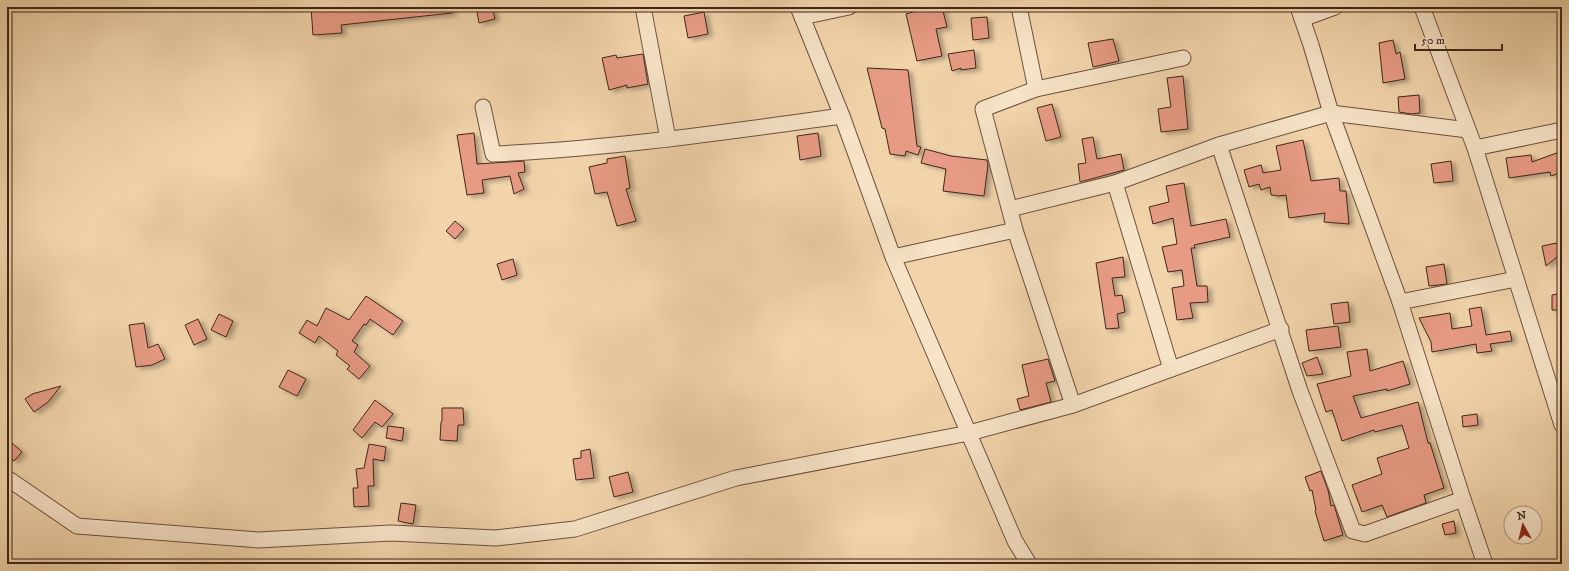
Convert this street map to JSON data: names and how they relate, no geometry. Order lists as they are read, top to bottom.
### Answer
{
  "scale_bar": "50 m",
  "north": "top"
}
